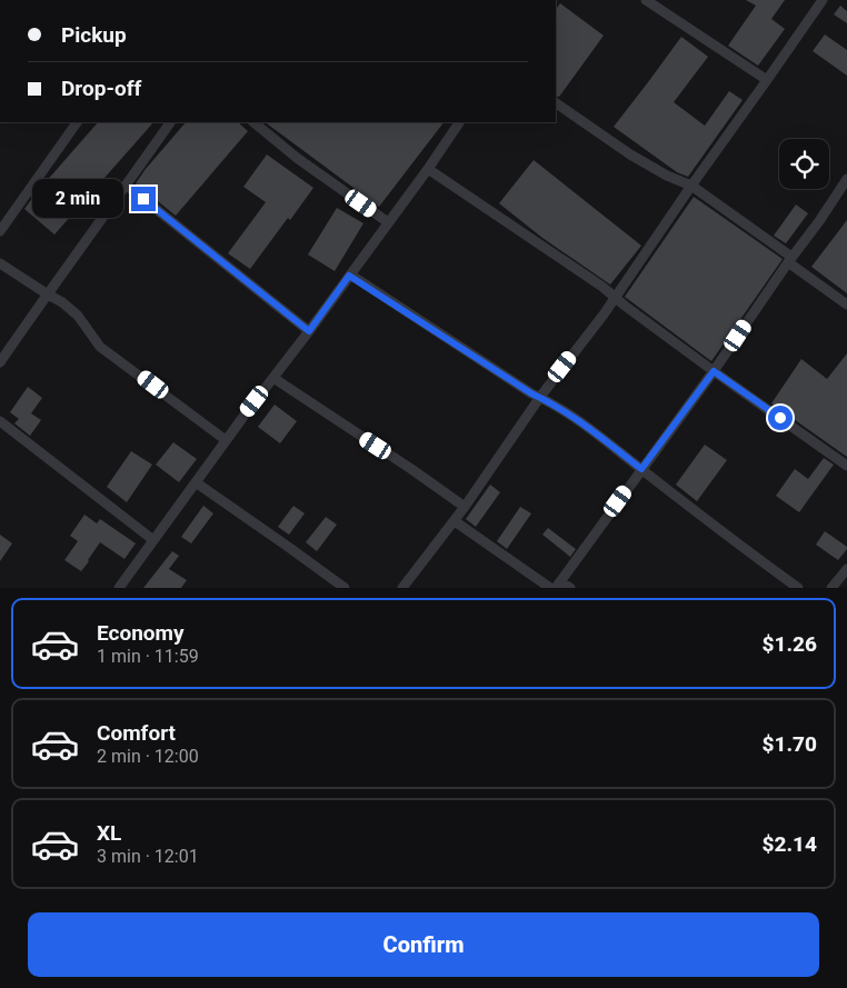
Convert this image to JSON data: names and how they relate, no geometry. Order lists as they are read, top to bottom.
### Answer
{
  "page": {
    "banner": ["Pickup", "Drop-off"],
    "bubble": "2 min",
    "list": [
      {
        "name": "Economy",
        "note": "1 min · 11:59",
        "value": "$1.26"
      },
      {
        "name": "Comfort",
        "note": "2 min · 12:00",
        "value": "$1.70"
      },
      {
        "name": "XL",
        "note": "3 min · 12:01",
        "value": "$2.14"
      }
    ],
    "buttons": "Confirm"
  }
}
